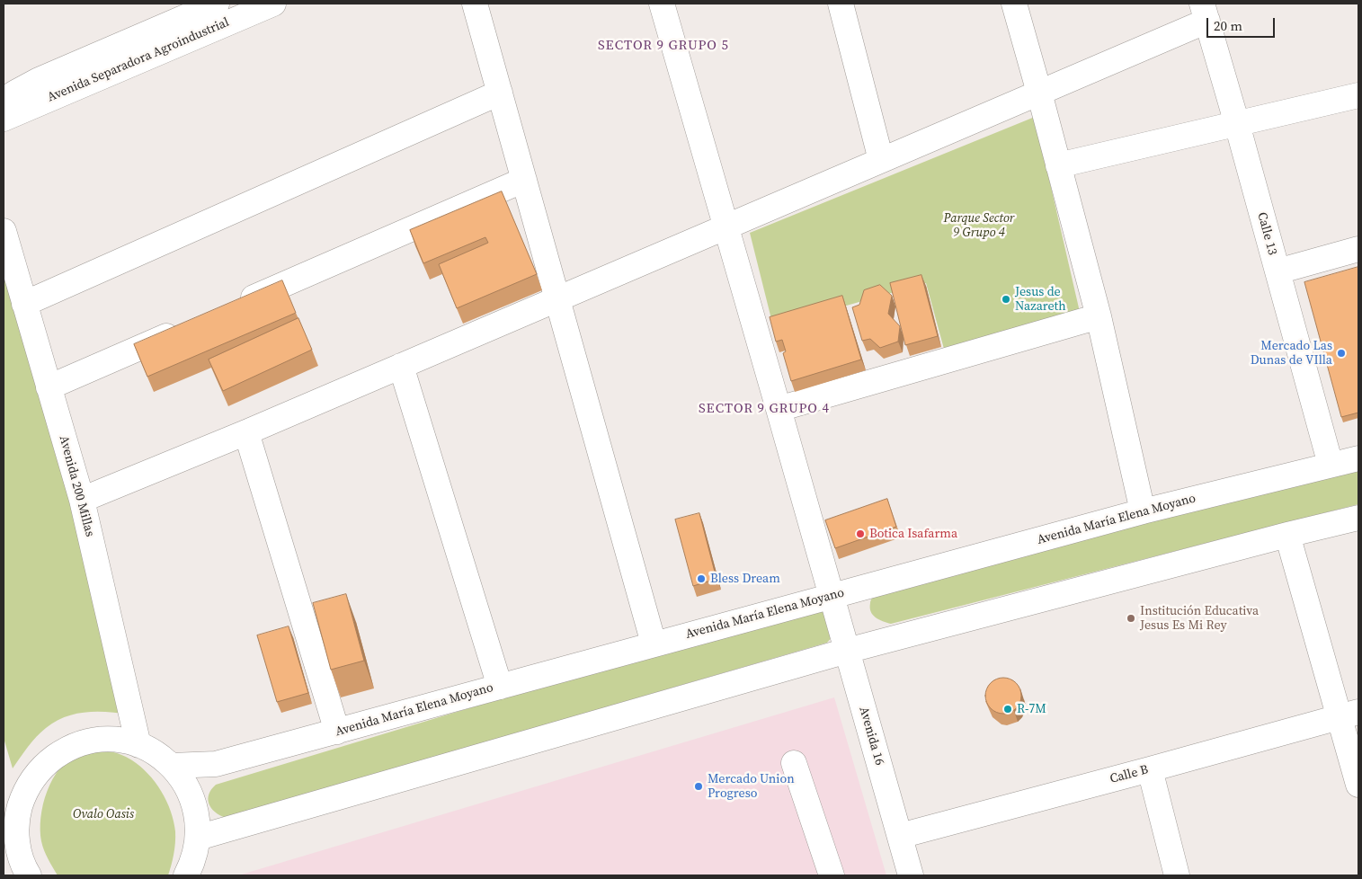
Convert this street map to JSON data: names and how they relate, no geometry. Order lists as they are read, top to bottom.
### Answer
{
  "streets": {
    "street": [
      "Avenida Separadora Agroindustrial",
      "Calle 13",
      "Avenida 200 Millas",
      "Avenida María Elena Moyano",
      "Avenida 16",
      "Calle B"
    ]
  },
  "crossings": [
    ["Calle 13", "Avenida María Elena Moyano"],
    ["Avenida María Elena Moyano", "Avenida 16"],
    ["Avenida 16", "Calle B"]
  ],
  "districts": ["SECTOR 9 GRUPO 5", "SECTOR 9 GRUPO 4"],
  "parks": ["Parque Sector 9 Grupo 4", "Ovalo Oasis"],
  "places": [
    "Jesus de Nazareth",
    "Mercado Las Dunas de VIlla",
    "Botica Isafarma",
    "Bless Dream",
    "Institución Educativa Jesus Es Mi Rey",
    "R-7M",
    "Mercado Union Progreso"
  ],
  "scale_bar": "20 m"
}
